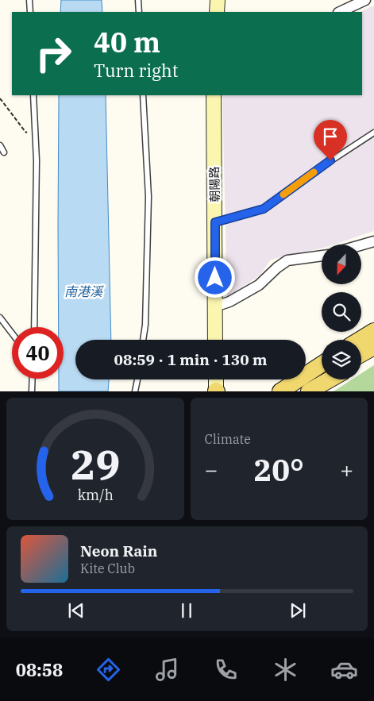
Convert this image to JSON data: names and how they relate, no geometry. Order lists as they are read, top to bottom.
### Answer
{
  "streets": {
    "street": ["朝陽路"]
  },
  "water": ["南港溪"],
  "north": "bottom",
  "page": {
    "turn": ["40 m", "Turn right"],
    "limit": "40",
    "trip": "08:59 · 1 min · 130 m",
    "tile": "Climate",
    "heat": ["−", "20°", "+"],
    "song": ["Neon Rain", "Kite Club"],
    "tabs": "08:58",
    "gauge": ["29", "km/h"]
  }
}
